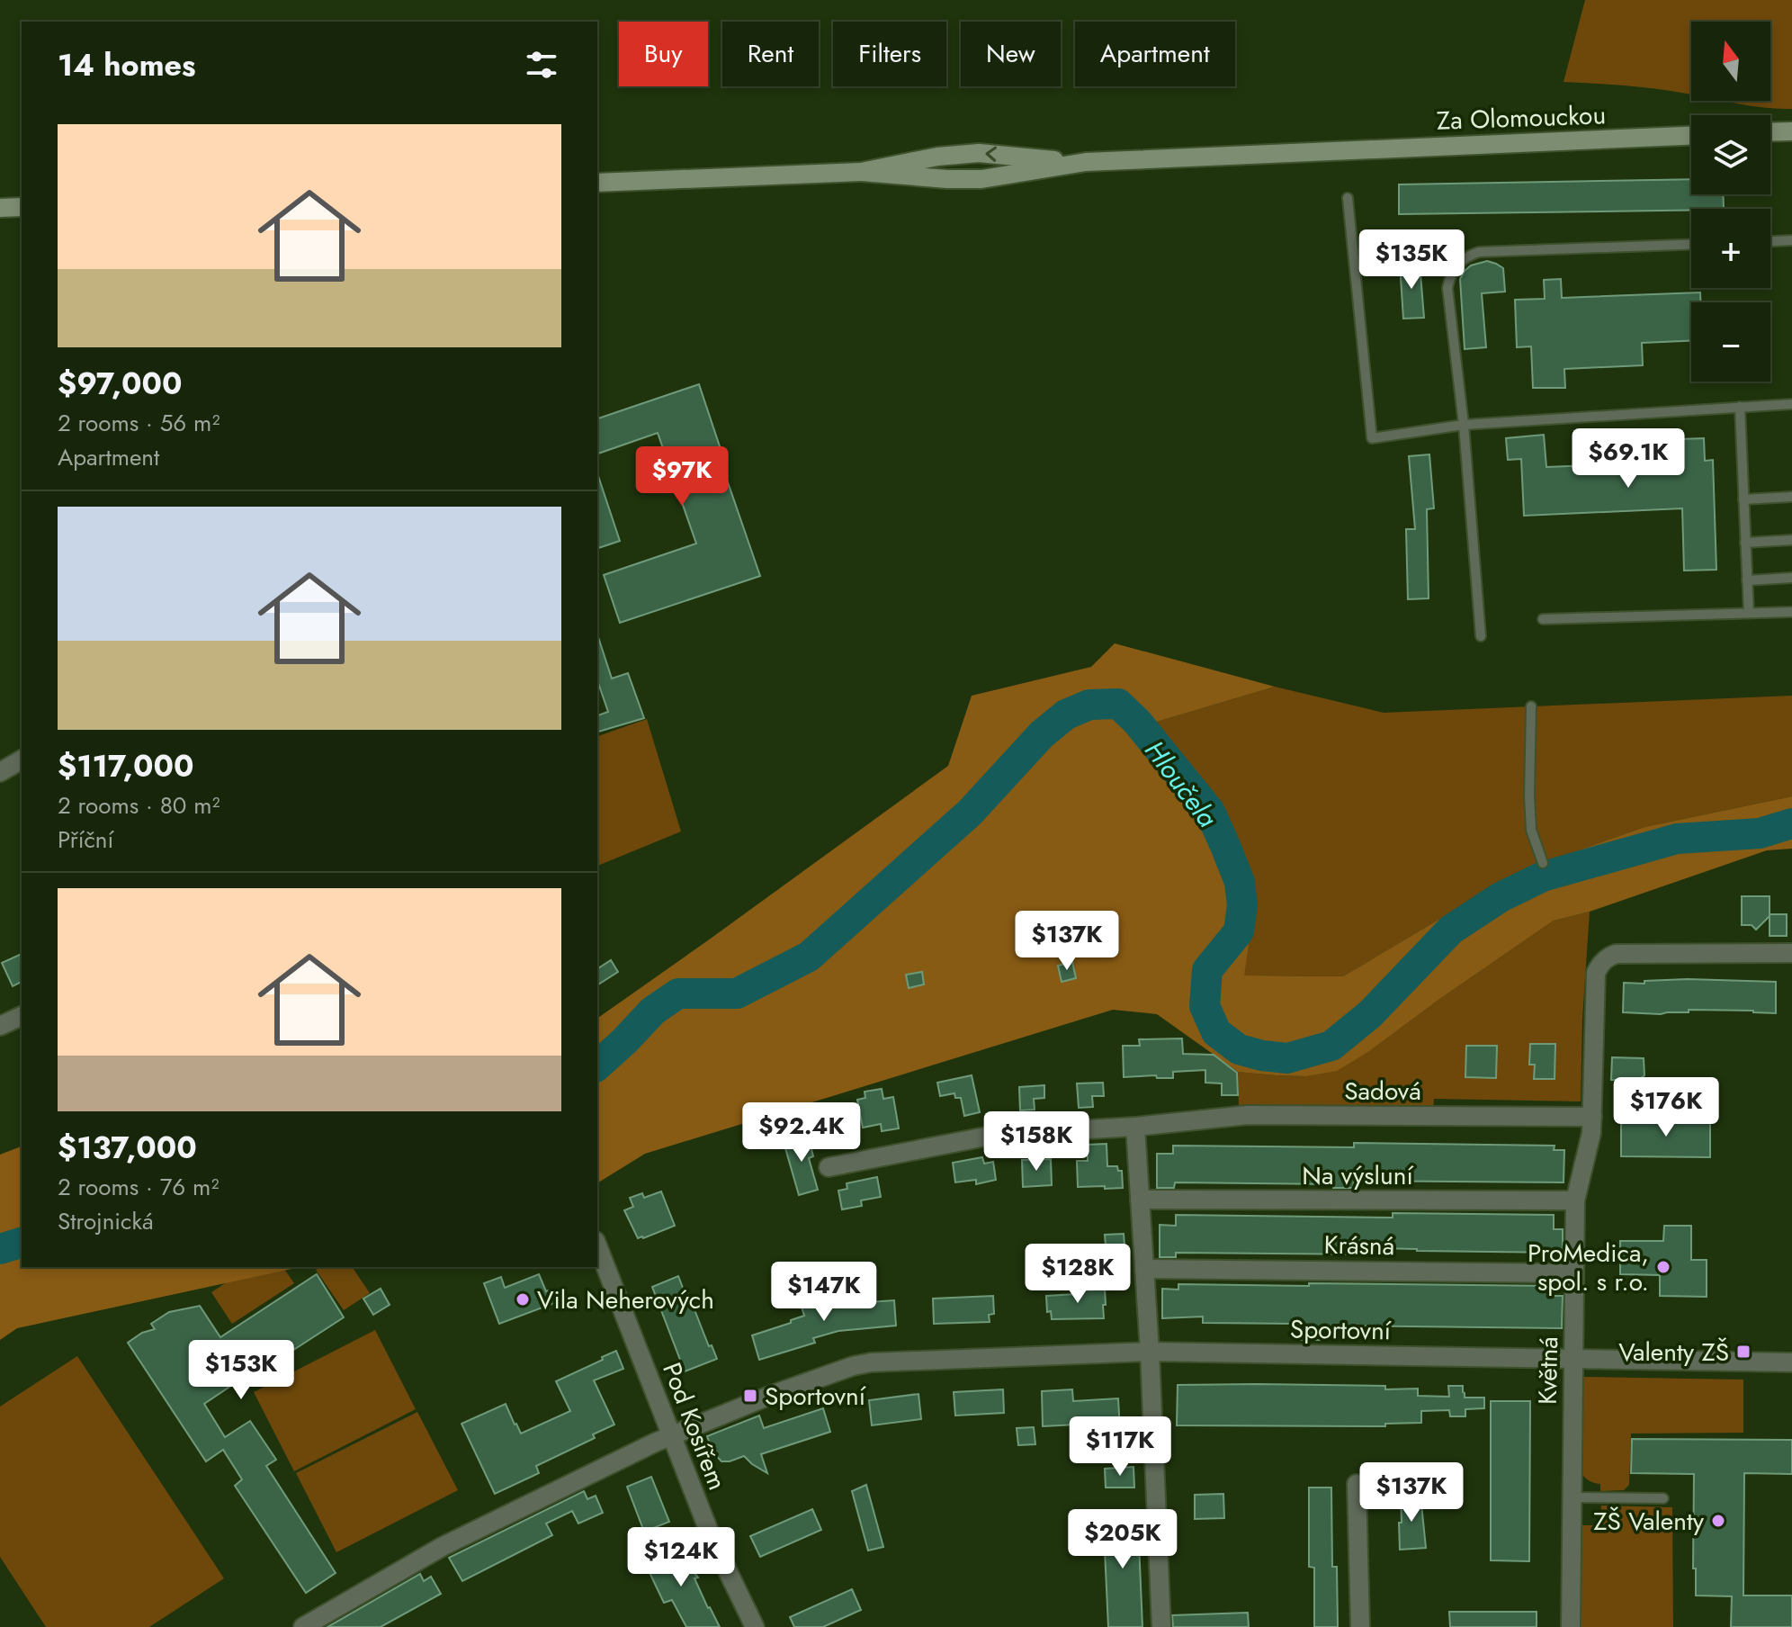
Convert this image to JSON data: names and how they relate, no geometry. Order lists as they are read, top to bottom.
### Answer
{
  "streets": {
    "main road": ["Za Olomouckou"],
    "street": [
      "Sadová",
      "Na výsluní",
      "Krásná",
      "Sportovní",
      "Květná",
      "Pod Kosířem"
    ]
  },
  "crossings": [
    ["Sadová", "Květná"],
    ["Na výsluní", "Květná"],
    ["Krásná", "Květná"],
    ["Sportovní", "Květná"],
    ["Sportovní", "Pod Kosířem"]
  ],
  "water": ["Hloučela"],
  "places": {
    "other": ["ProMedica, spol. s r.o.", "Vila Neherových", "ZŠ Valenty"],
    "transit": ["Valenty ZŠ", "Sportovní"]
  },
  "north": "top",
  "page": {
    "map_buttons": ["+", "−"],
    "chip": [
      "Buy",
      "Rent",
      "Filters",
      "New",
      "Apartment"
    ],
    "heading": "14 homes",
    "list": [
      {
        "name": "$97,000",
        "note": "2 rooms · 56 m² · Apartment"
      },
      {
        "name": "$117,000",
        "note": "2 rooms · 80 m² · Příční"
      },
      {
        "name": "$137,000",
        "note": "2 rooms · 76 m² · Strojnická"
      }
    ],
    "price": [
      "$135K",
      "$69.1K",
      "$97K",
      "$137K",
      "$176K",
      "$92.4K",
      "$158K",
      "$128K",
      "$147K",
      "$153K",
      "$117K",
      "$137K",
      "$205K",
      "$124K"
    ]
  }
}
